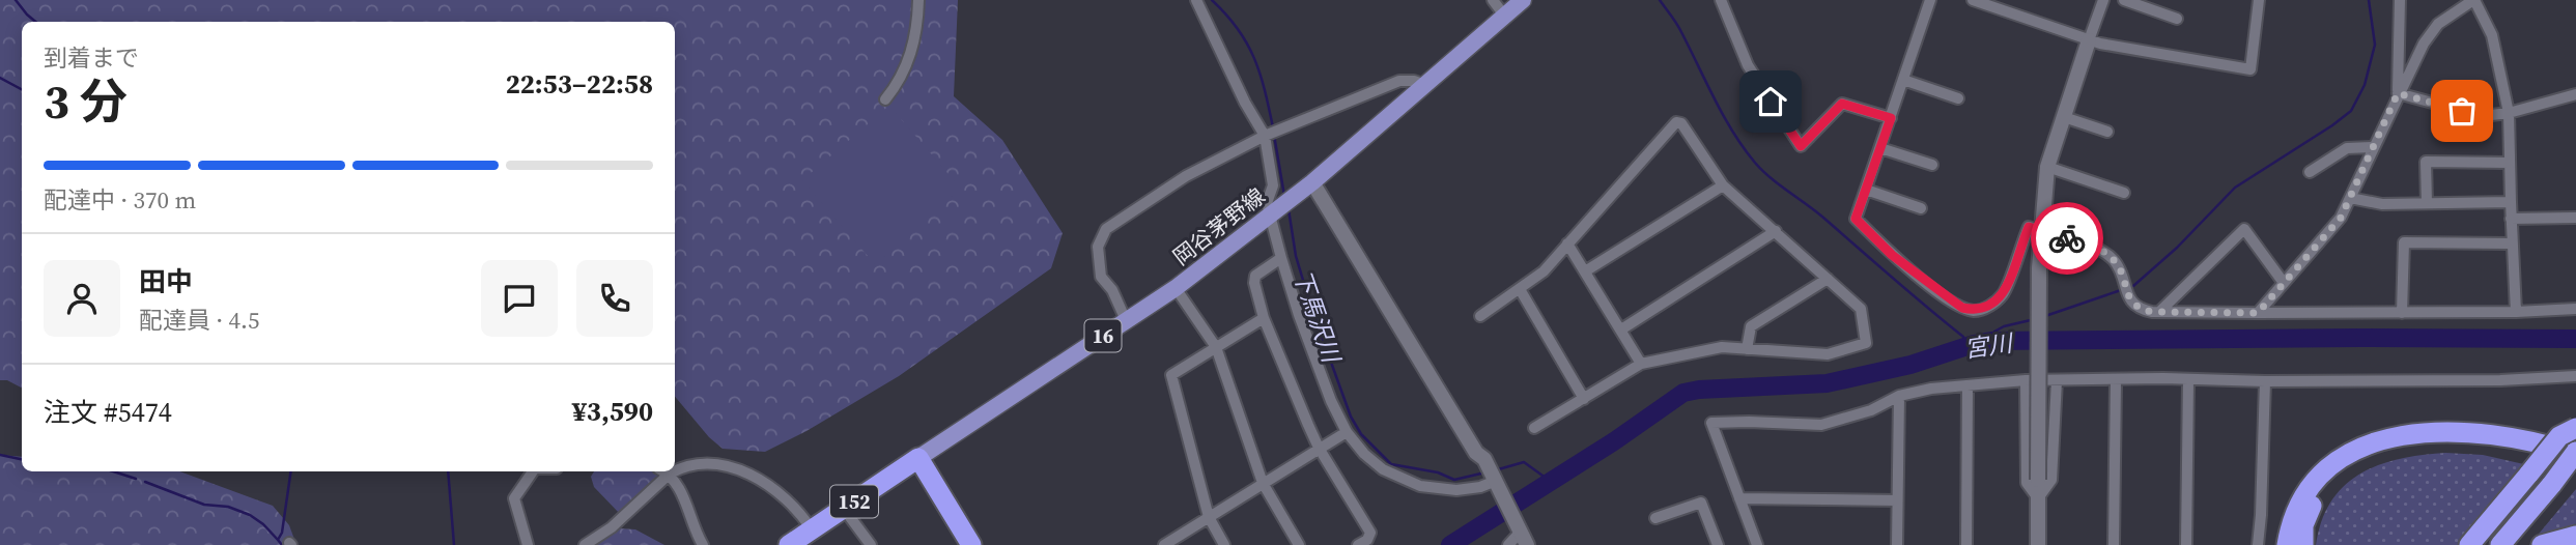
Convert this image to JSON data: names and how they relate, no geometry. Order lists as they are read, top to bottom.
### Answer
{
  "streets": {
    "highway": ["152"],
    "main road": ["岡谷茅野線", "16"]
  },
  "crossings": [
    ["岡谷茅野線", "152"]
  ],
  "water": ["下馬沢川", "宮川"],
  "page": {
    "heading": ["3 分", "到着まで", "22:53–22:58"],
    "panel": [
      "田中",
      "配達員 · 4.5",
      "注文 #5474",
      "¥3,590"
    ],
    "bar": "配達中 · 370 m"
  }
}
